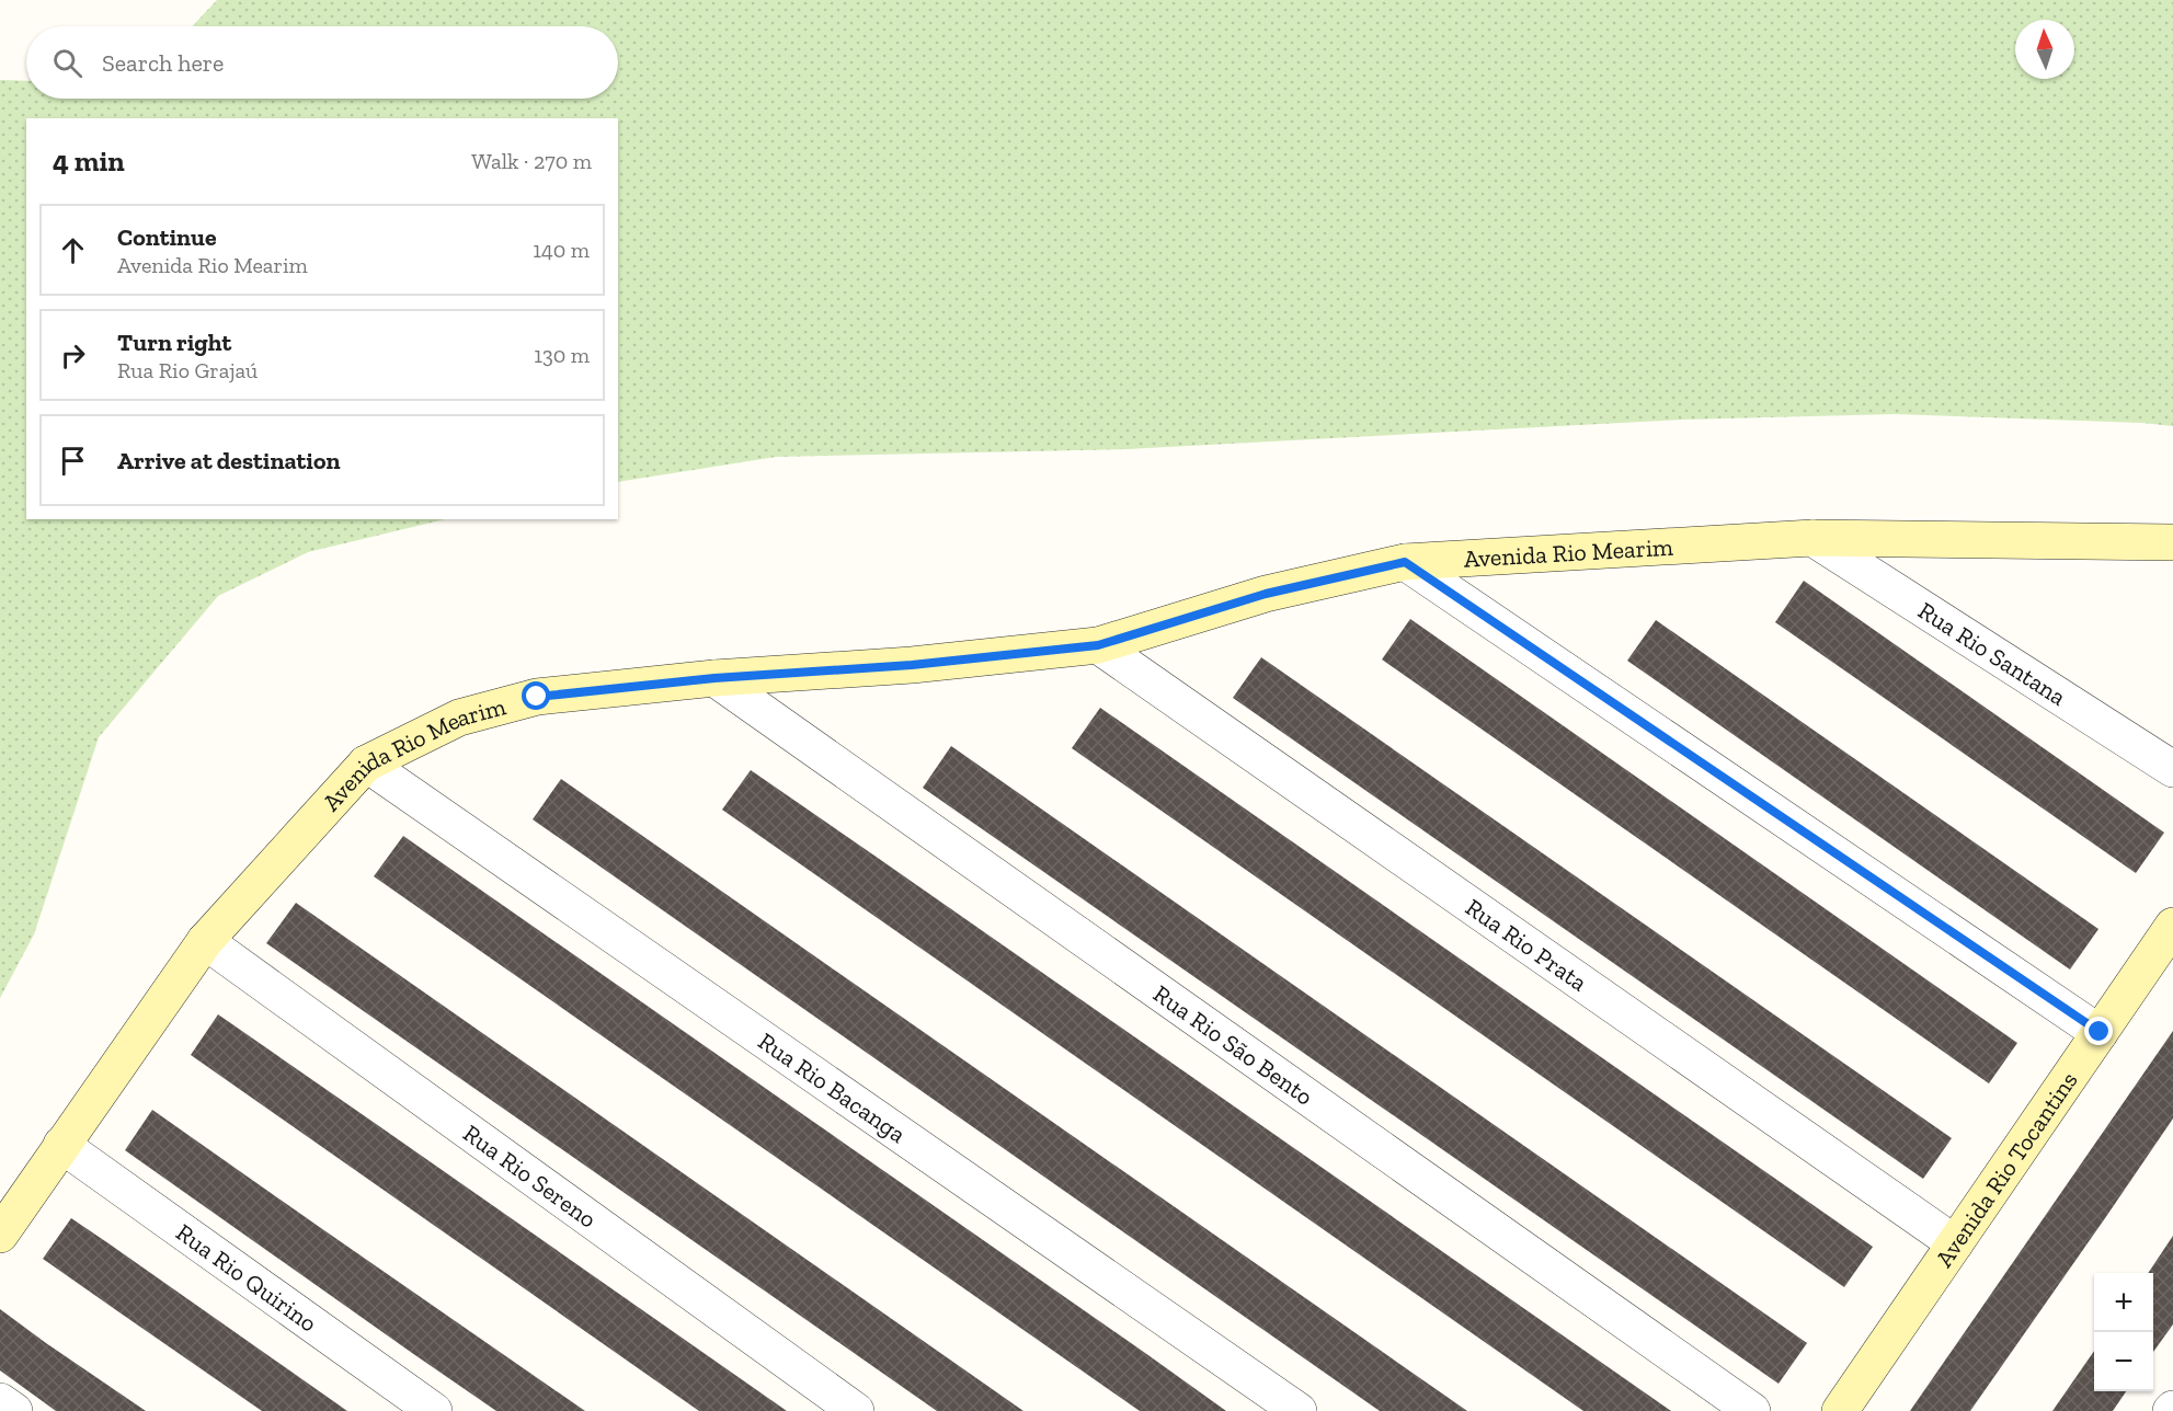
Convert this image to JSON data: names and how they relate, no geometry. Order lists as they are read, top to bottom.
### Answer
{
  "streets": {
    "street": [
      "Avenida Rio Mearim",
      "Rua Rio Santana",
      "Rua Rio Prata",
      "Rua Rio São Bento",
      "Rua Rio Bacanga",
      "Avenida Rio Tocantins",
      "Rua Rio Sereno",
      "Rua Rio Quirino"
    ]
  },
  "crossings": [
    ["Avenida Rio Mearim", "Rua Rio Santana"],
    ["Avenida Rio Mearim", "Rua Rio Prata"],
    ["Avenida Rio Mearim", "Rua Rio São Bento"],
    ["Avenida Rio Mearim", "Rua Rio Bacanga"],
    ["Avenida Rio Mearim", "Rua Rio Sereno"],
    ["Avenida Rio Mearim", "Rua Rio Quirino"],
    ["Rua Rio Prata", "Avenida Rio Tocantins"]
  ],
  "north": "top",
  "page": {
    "search": "Search here",
    "heading": ["4 min", "Walk · 270 m"],
    "list": [
      ["Continue", "Avenida Rio Mearim", "140 m"],
      ["Turn right", "Rua Rio Grajaú", "130 m"],
      "Arrive at destination"
    ],
    "map_buttons": ["+", "−"]
  }
}
